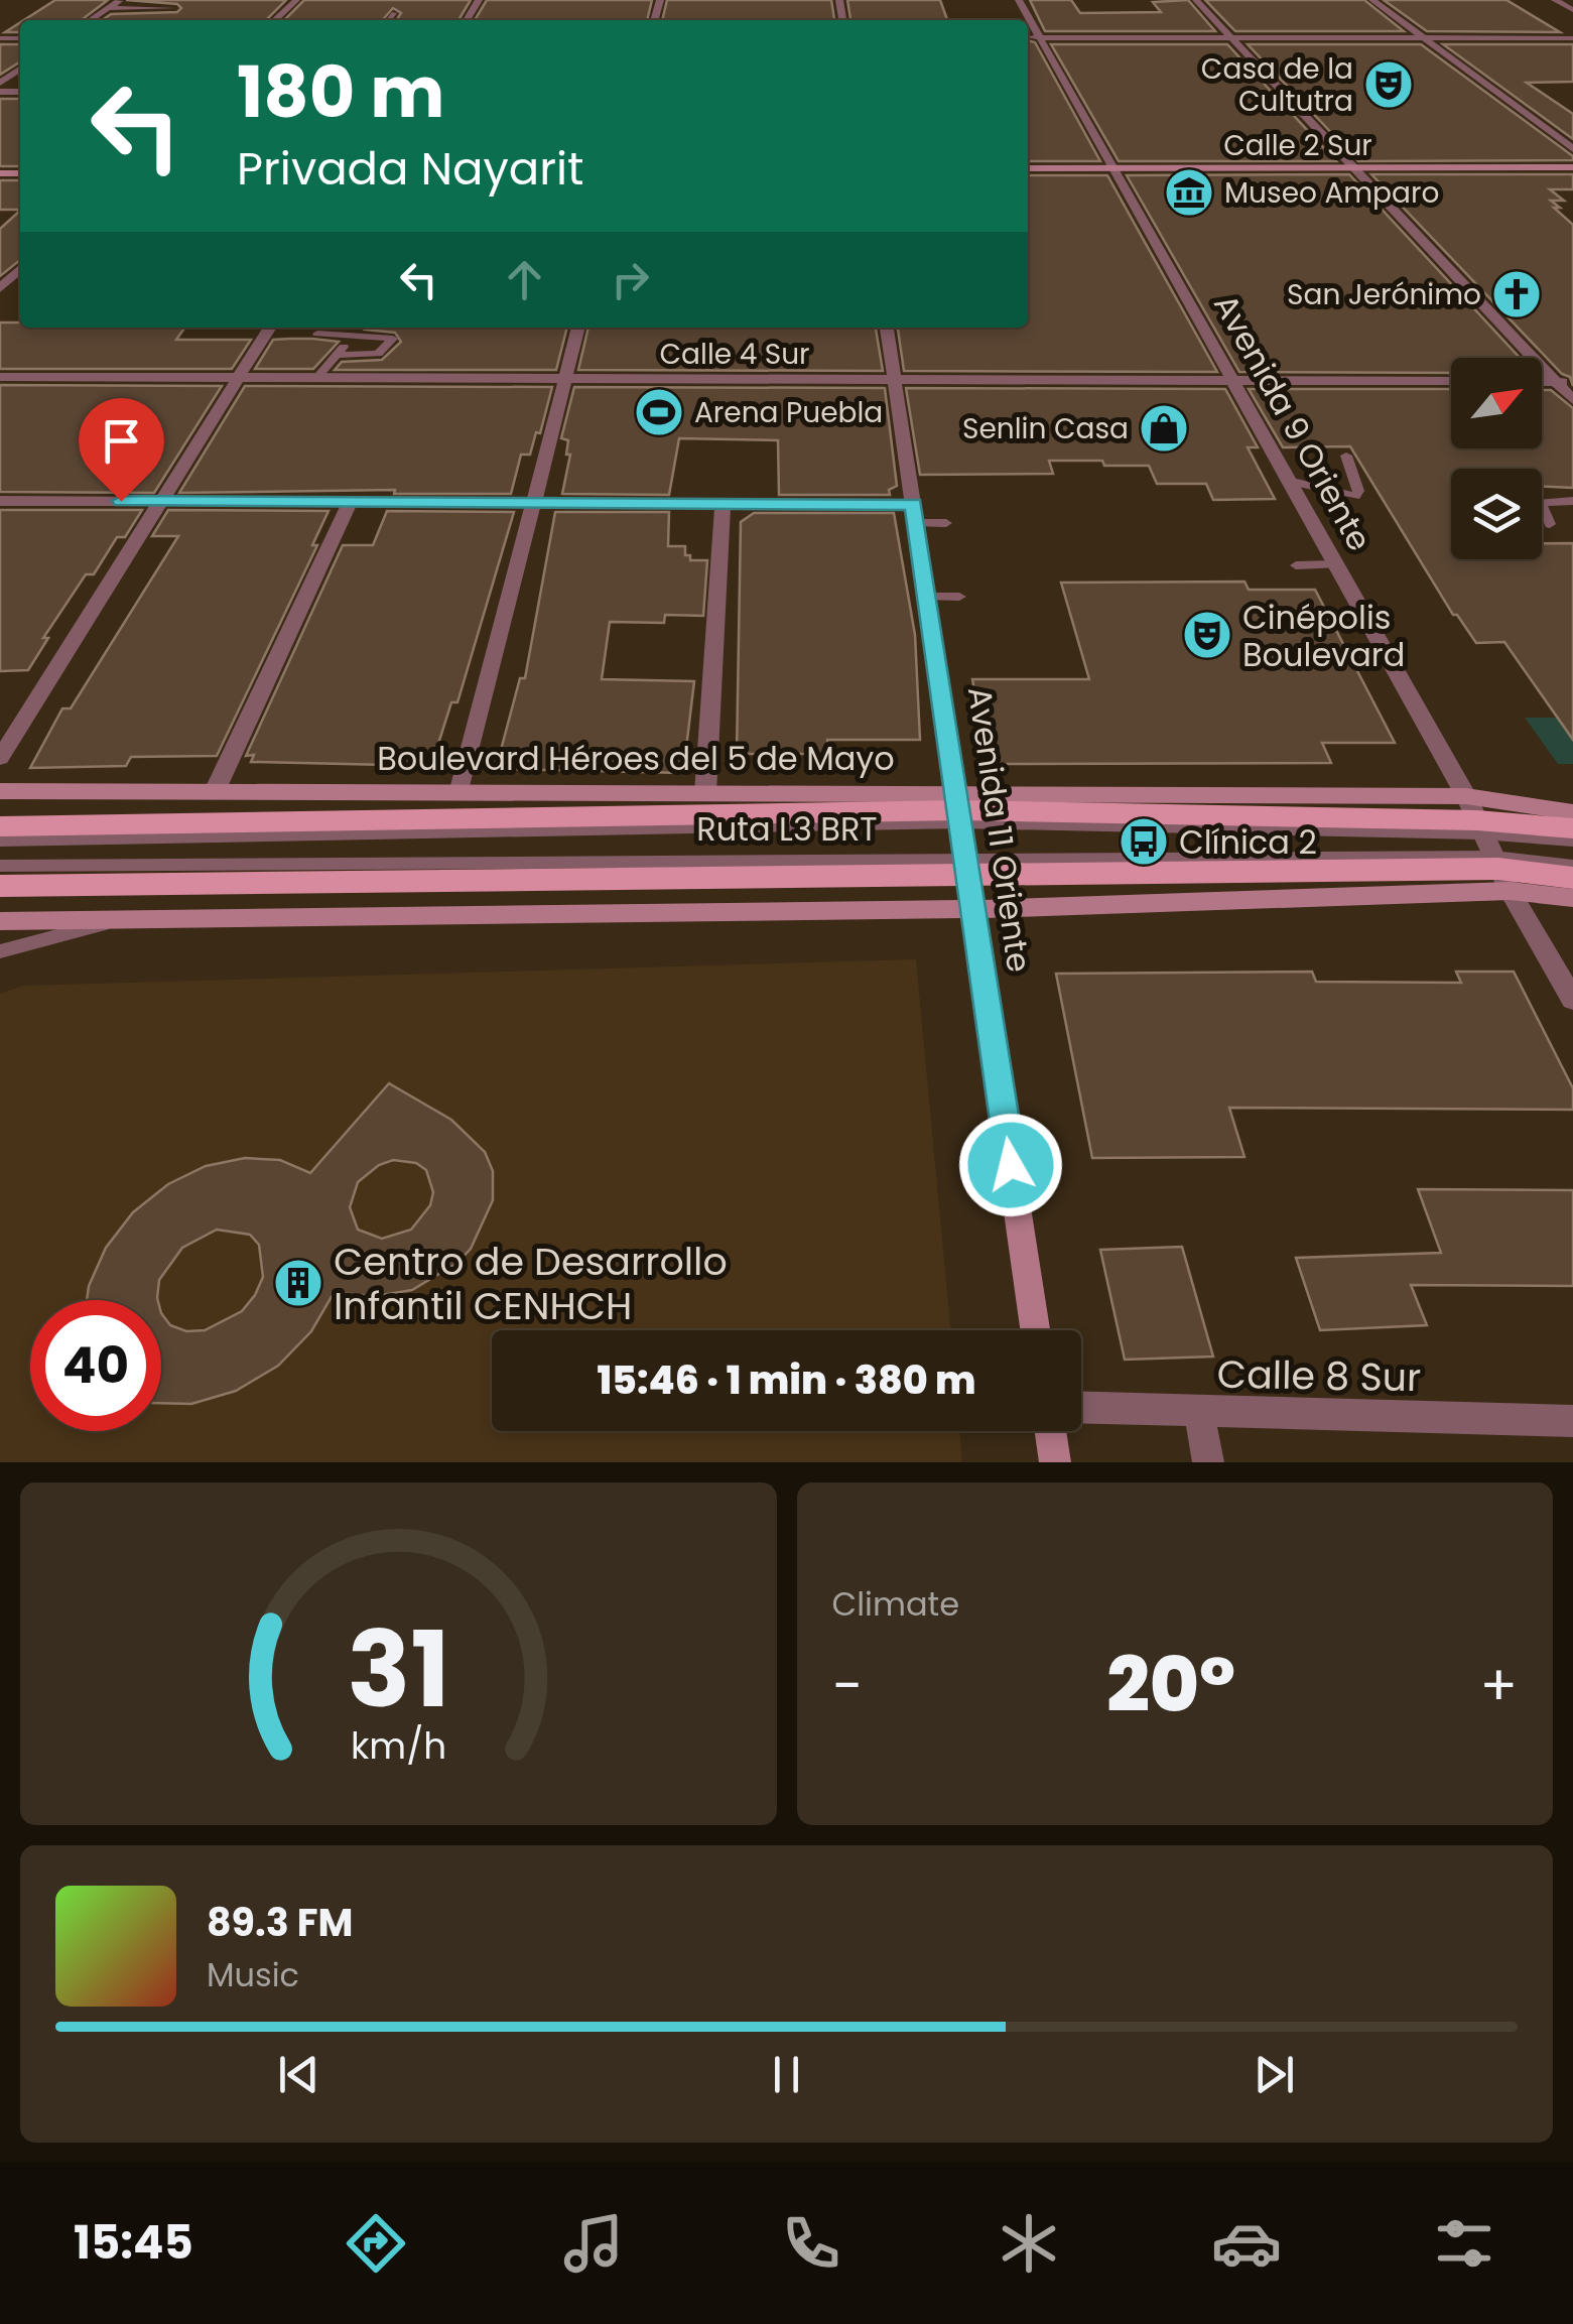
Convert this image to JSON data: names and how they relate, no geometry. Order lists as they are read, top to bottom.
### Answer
{
  "streets": {
    "main road": ["Boulevard Héroes del 5 de Mayo"],
    "street": [
      "Calle 2 Sur",
      "Calle 4 Sur",
      "Avenida 9 Oriente",
      "Avenida 11 Oriente",
      "Calle 8 Sur"
    ],
    "lane": ["Ruta L3 BRT"]
  },
  "crossings": [
    ["Calle 2 Sur", "Avenida 9 Oriente"],
    ["Calle 4 Sur", "Avenida 9 Oriente"],
    ["Calle 4 Sur", "Avenida 11 Oriente"],
    ["Avenida 9 Oriente", "Boulevard Héroes del 5 de Mayo"],
    ["Boulevard Héroes del 5 de Mayo", "Avenida 11 Oriente"],
    ["Ruta L3 BRT", "Avenida 11 Oriente"]
  ],
  "places": {
    "theatre": ["Casa de la Cultutra", "Cinépolis Boulevard"],
    "museum": ["Museo Amparo"],
    "church": ["San Jerónimo"],
    "sports": ["Arena Puebla"],
    "shop": ["Senlin Casa"],
    "bus stop": ["Clínica 2"],
    "building": ["Centro de Desarrollo Infantil CENHCH"]
  },
  "north": "top right",
  "page": {
    "turn": ["180 m", "Privada Nayarit"],
    "limit": "40",
    "trip": "15:46 · 1 min · 380 m",
    "tile": "Climate",
    "heat": ["−", "20°", "+"],
    "song": ["89.3 FM", "Music"],
    "tabs": "15:45",
    "gauge": ["31", "km/h"]
  }
}
